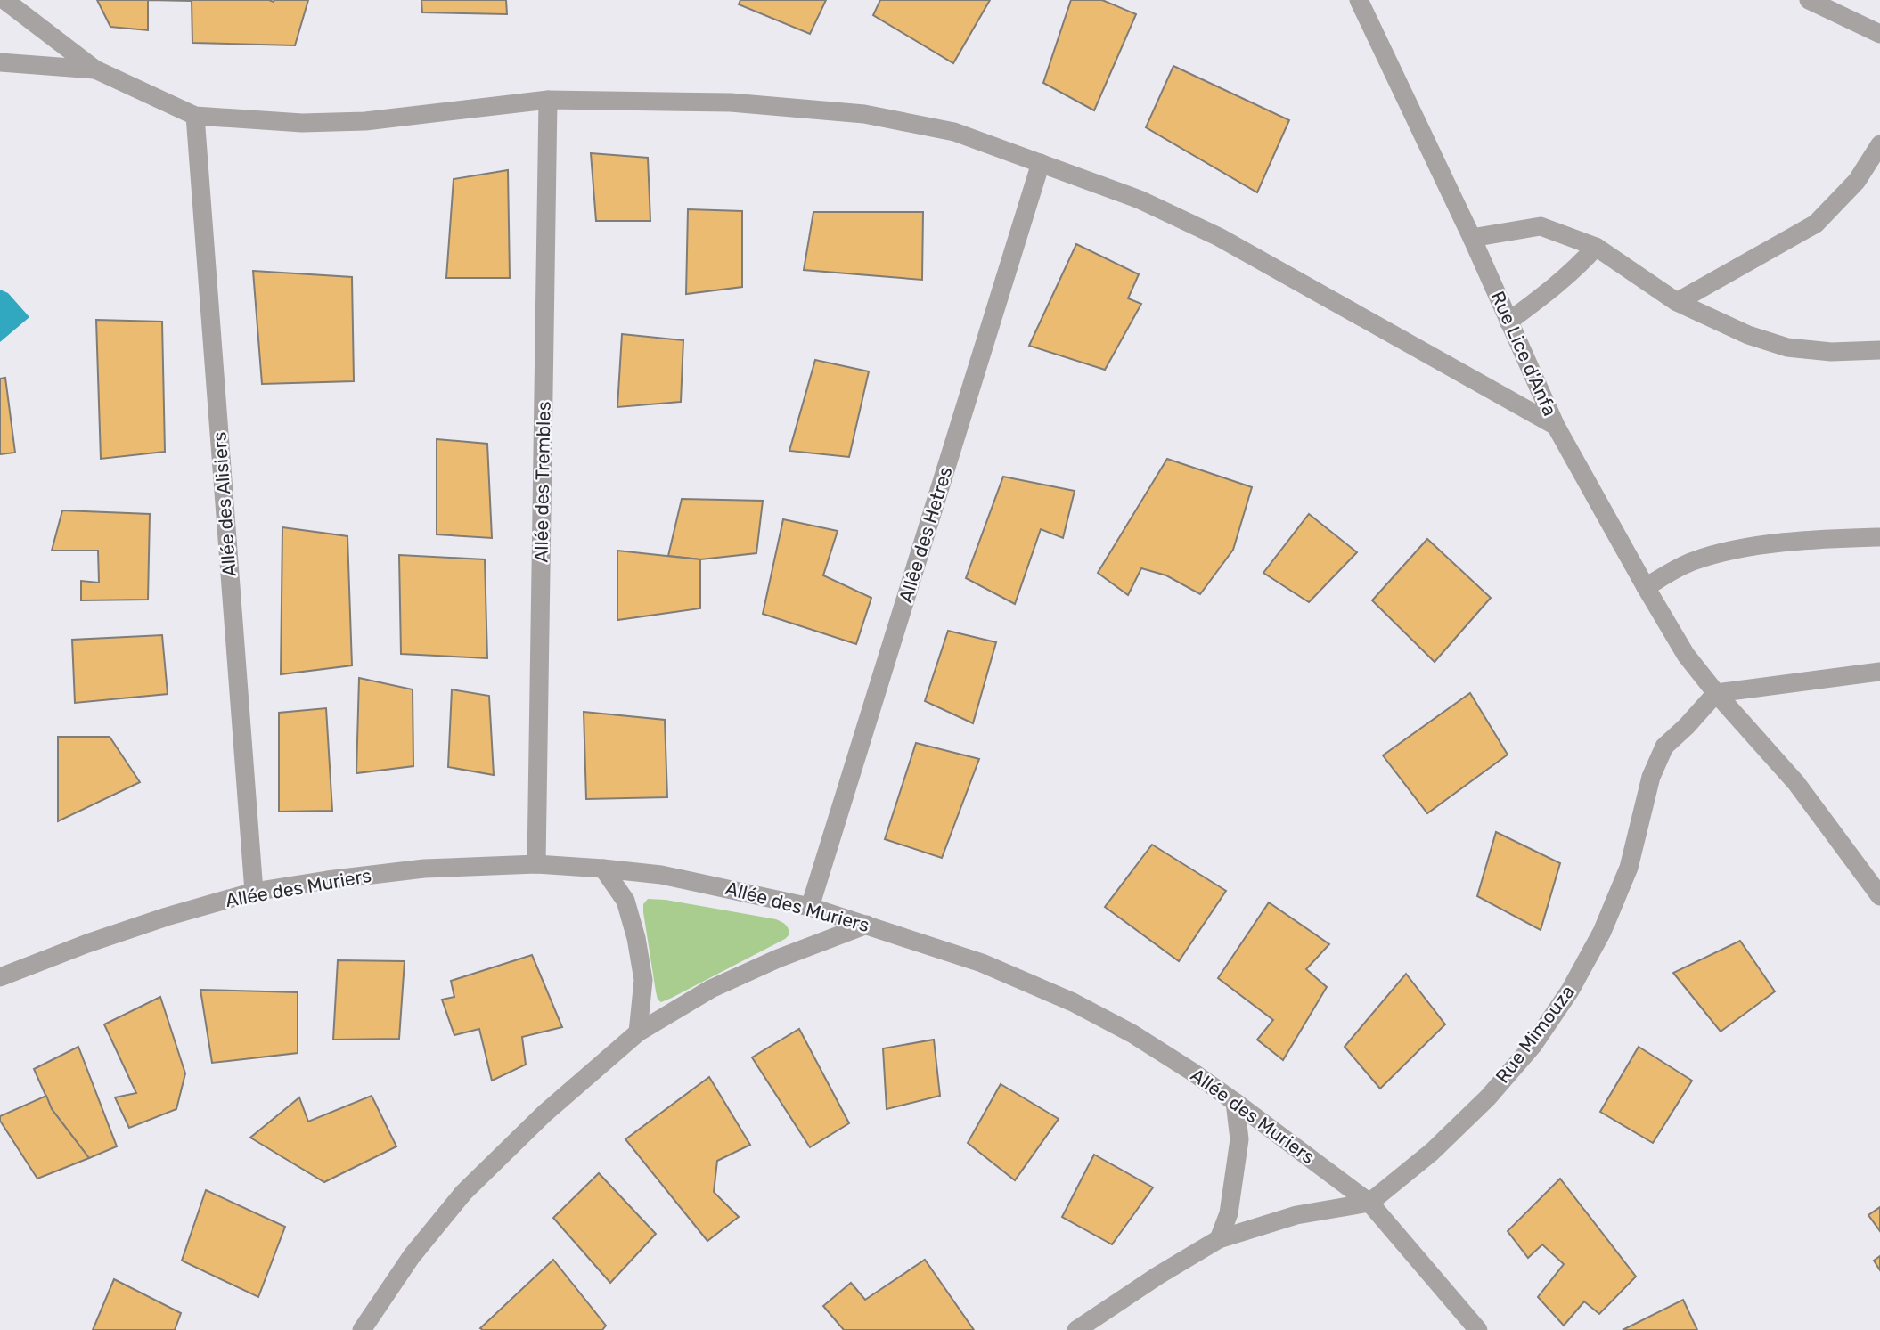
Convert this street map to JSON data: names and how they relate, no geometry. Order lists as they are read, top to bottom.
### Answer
{
  "streets": {
    "street": [
      "Rue Lice d'Anfa",
      "Allée des Trembles",
      "Allée des Alisiers",
      "Allêe des Hetres",
      "Allée des Muriers",
      "Rue Mimouza"
    ]
  },
  "crossings": [
    ["Rue Lice d'Anfa", "Rue Mimouza"],
    ["Allée des Trembles", "Allée des Muriers"],
    ["Allée des Alisiers", "Allée des Muriers"],
    ["Allêe des Hetres", "Allée des Muriers"],
    ["Allée des Muriers", "Rue Mimouza"]
  ]
}
